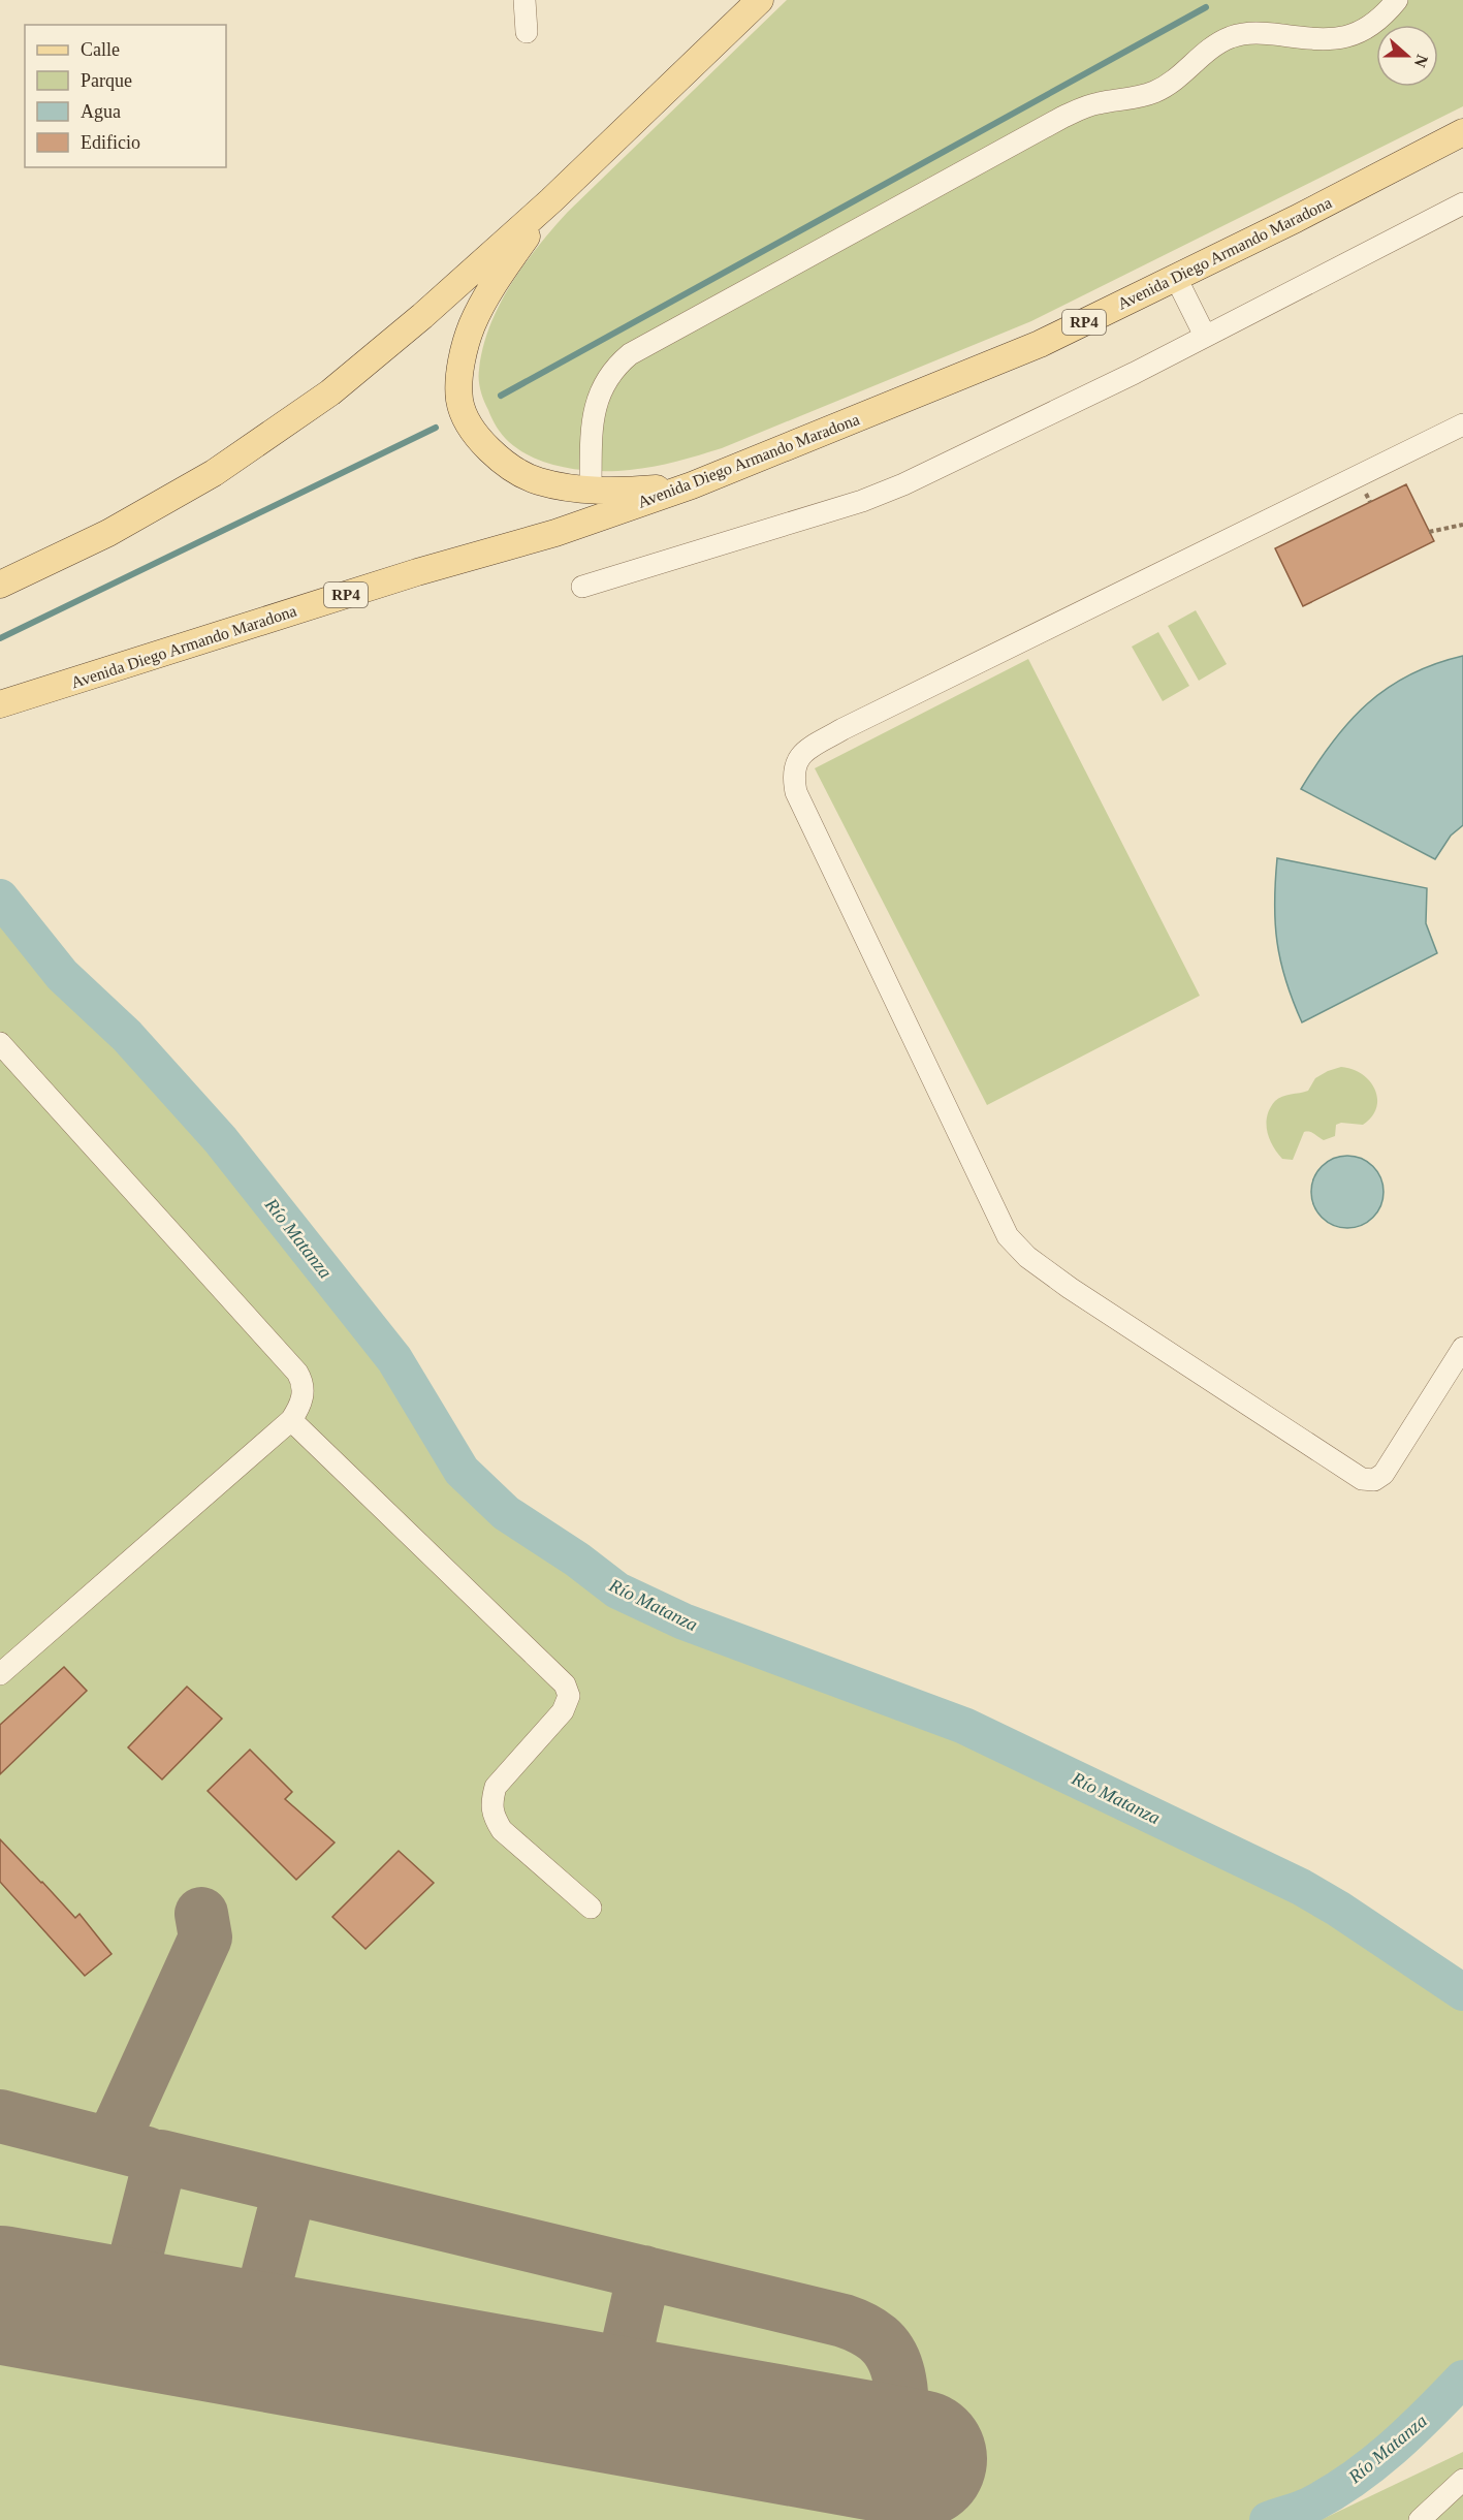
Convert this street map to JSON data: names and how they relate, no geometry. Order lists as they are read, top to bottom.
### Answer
{
  "streets": {
    "main road": ["Avenida Diego Armando Maradona", "RP4"]
  },
  "water": ["Río Matanza"],
  "legend": [
    "Calle",
    "Parque",
    "Agua",
    "Edificio"
  ],
  "north": "right"
}
